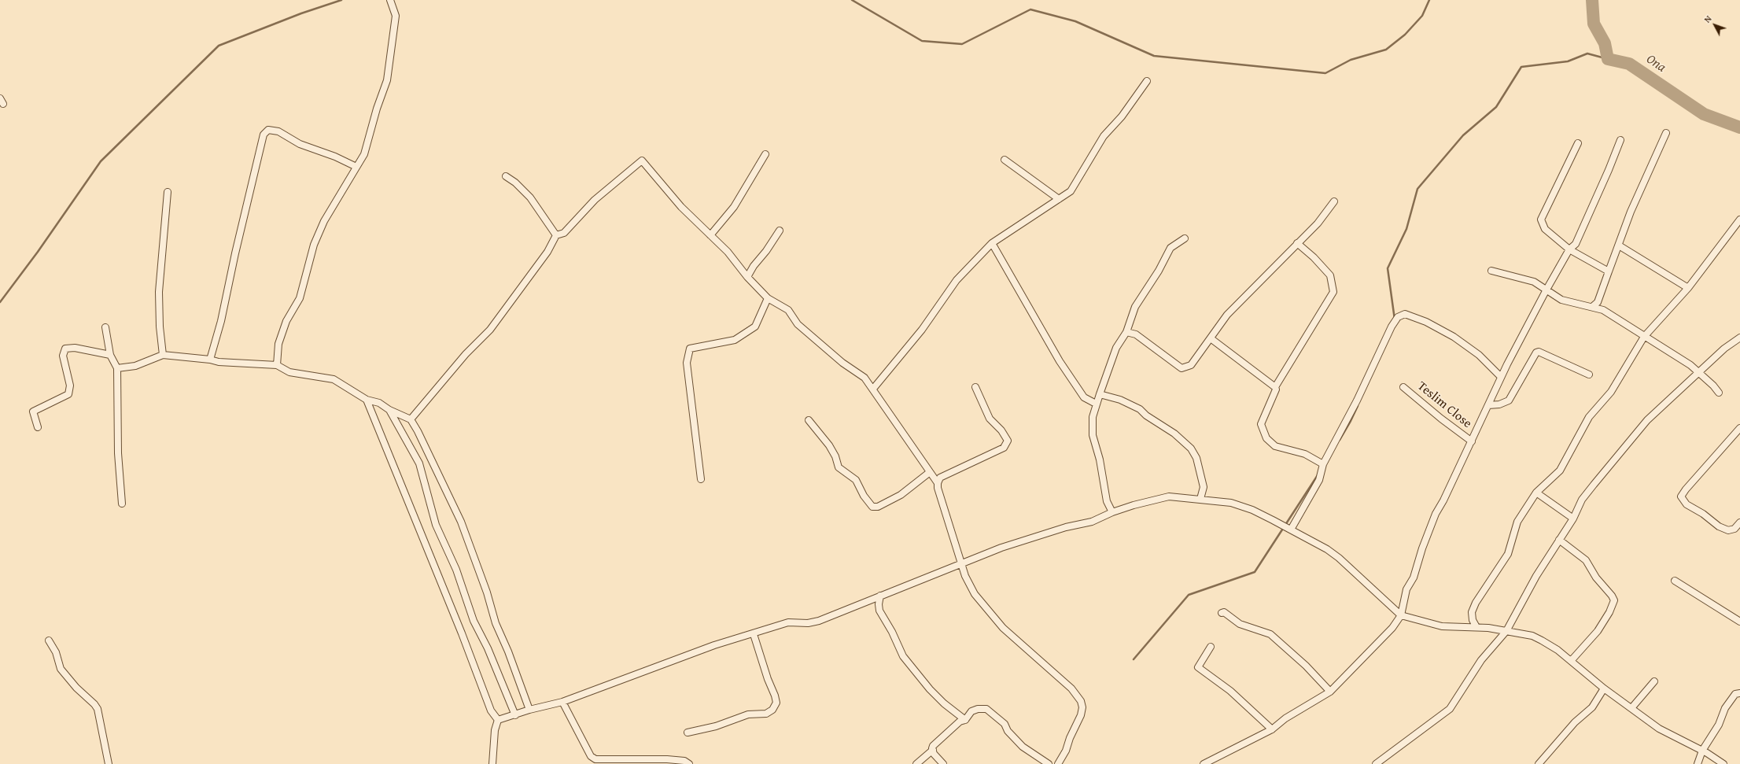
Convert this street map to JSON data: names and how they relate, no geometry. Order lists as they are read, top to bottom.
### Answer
{
  "streets": {
    "street": ["Teslim Close"]
  },
  "water": ["Ona"],
  "north": "top left"
}
